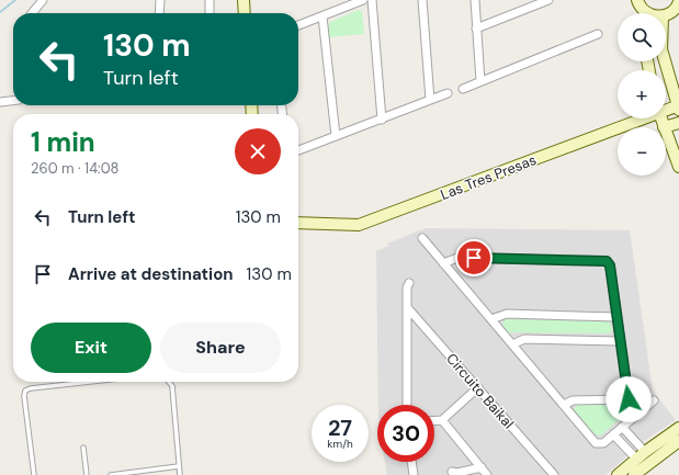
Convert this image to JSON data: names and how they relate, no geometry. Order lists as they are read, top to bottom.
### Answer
{
  "streets": {
    "main road": ["Las Tres Presas"],
    "street": ["Circuito Baikal"]
  },
  "page": {
    "map_buttons": ["+", "−"],
    "turn": ["130 m", "Turn left"],
    "heading": ["1 min", "260 m · 14:08"],
    "list": [
      {
        "name": "Turn left",
        "value": "130 m"
      },
      {
        "name": "Arrive at destination",
        "value": "130 m"
      }
    ],
    "buttons": ["Exit", "Share"],
    "speed": "27 km/h",
    "limit": "30"
  }
}
